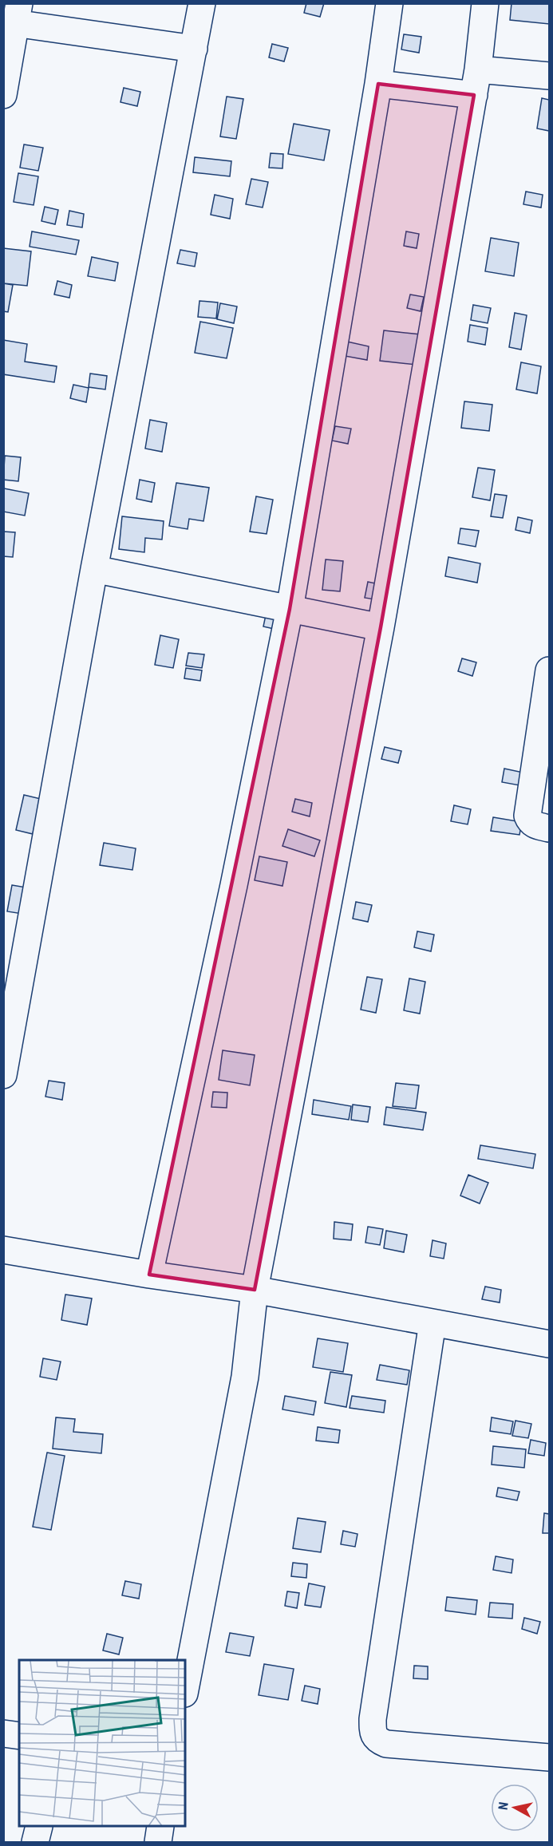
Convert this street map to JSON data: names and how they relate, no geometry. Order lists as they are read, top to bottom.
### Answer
{
  "north": "left"
}
